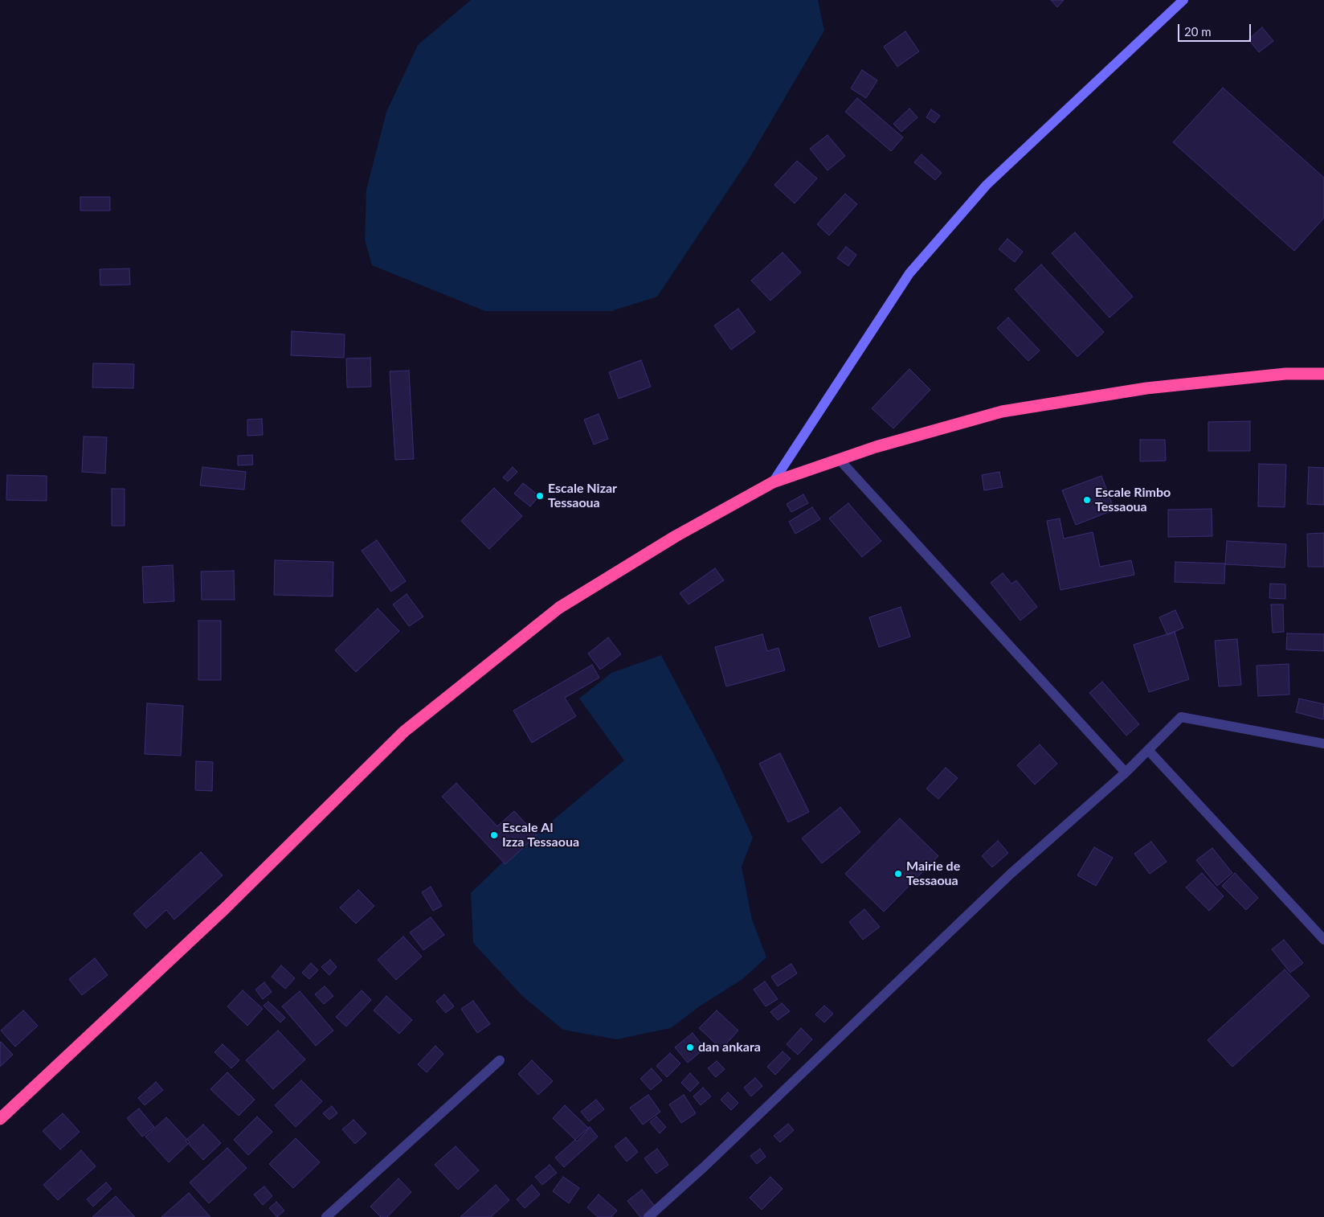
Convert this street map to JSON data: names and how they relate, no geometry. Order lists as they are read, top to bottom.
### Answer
{
  "places": [
    "Escale Nizar Tessaoua",
    "Escale Rimbo Tessaoua",
    "Escale Al Izza Tessaoua",
    "Mairie de Tessaoua",
    "dan ankara"
  ],
  "scale_bar": "20 m"
}
